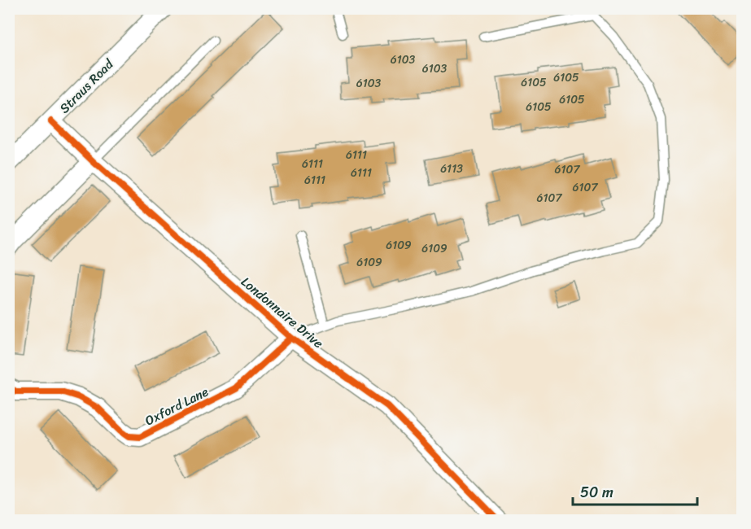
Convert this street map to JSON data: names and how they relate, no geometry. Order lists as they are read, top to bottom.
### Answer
{
  "streets": {
    "street": ["Straus Road", "Londonnaire Drive", "Oxford Lane"]
  },
  "crossings": [
    ["Straus Road", "Londonnaire Drive"],
    ["Londonnaire Drive", "Oxford Lane"]
  ],
  "house_numbers": [
    "6103",
    "6103",
    "6105",
    "6105",
    "6103",
    "6105",
    "6105",
    "6111",
    "6111",
    "6113",
    "6107",
    "6111",
    "6111",
    "6107",
    "6107",
    "6109",
    "6109",
    "6109"
  ],
  "scale_bar": "50 m"
}
